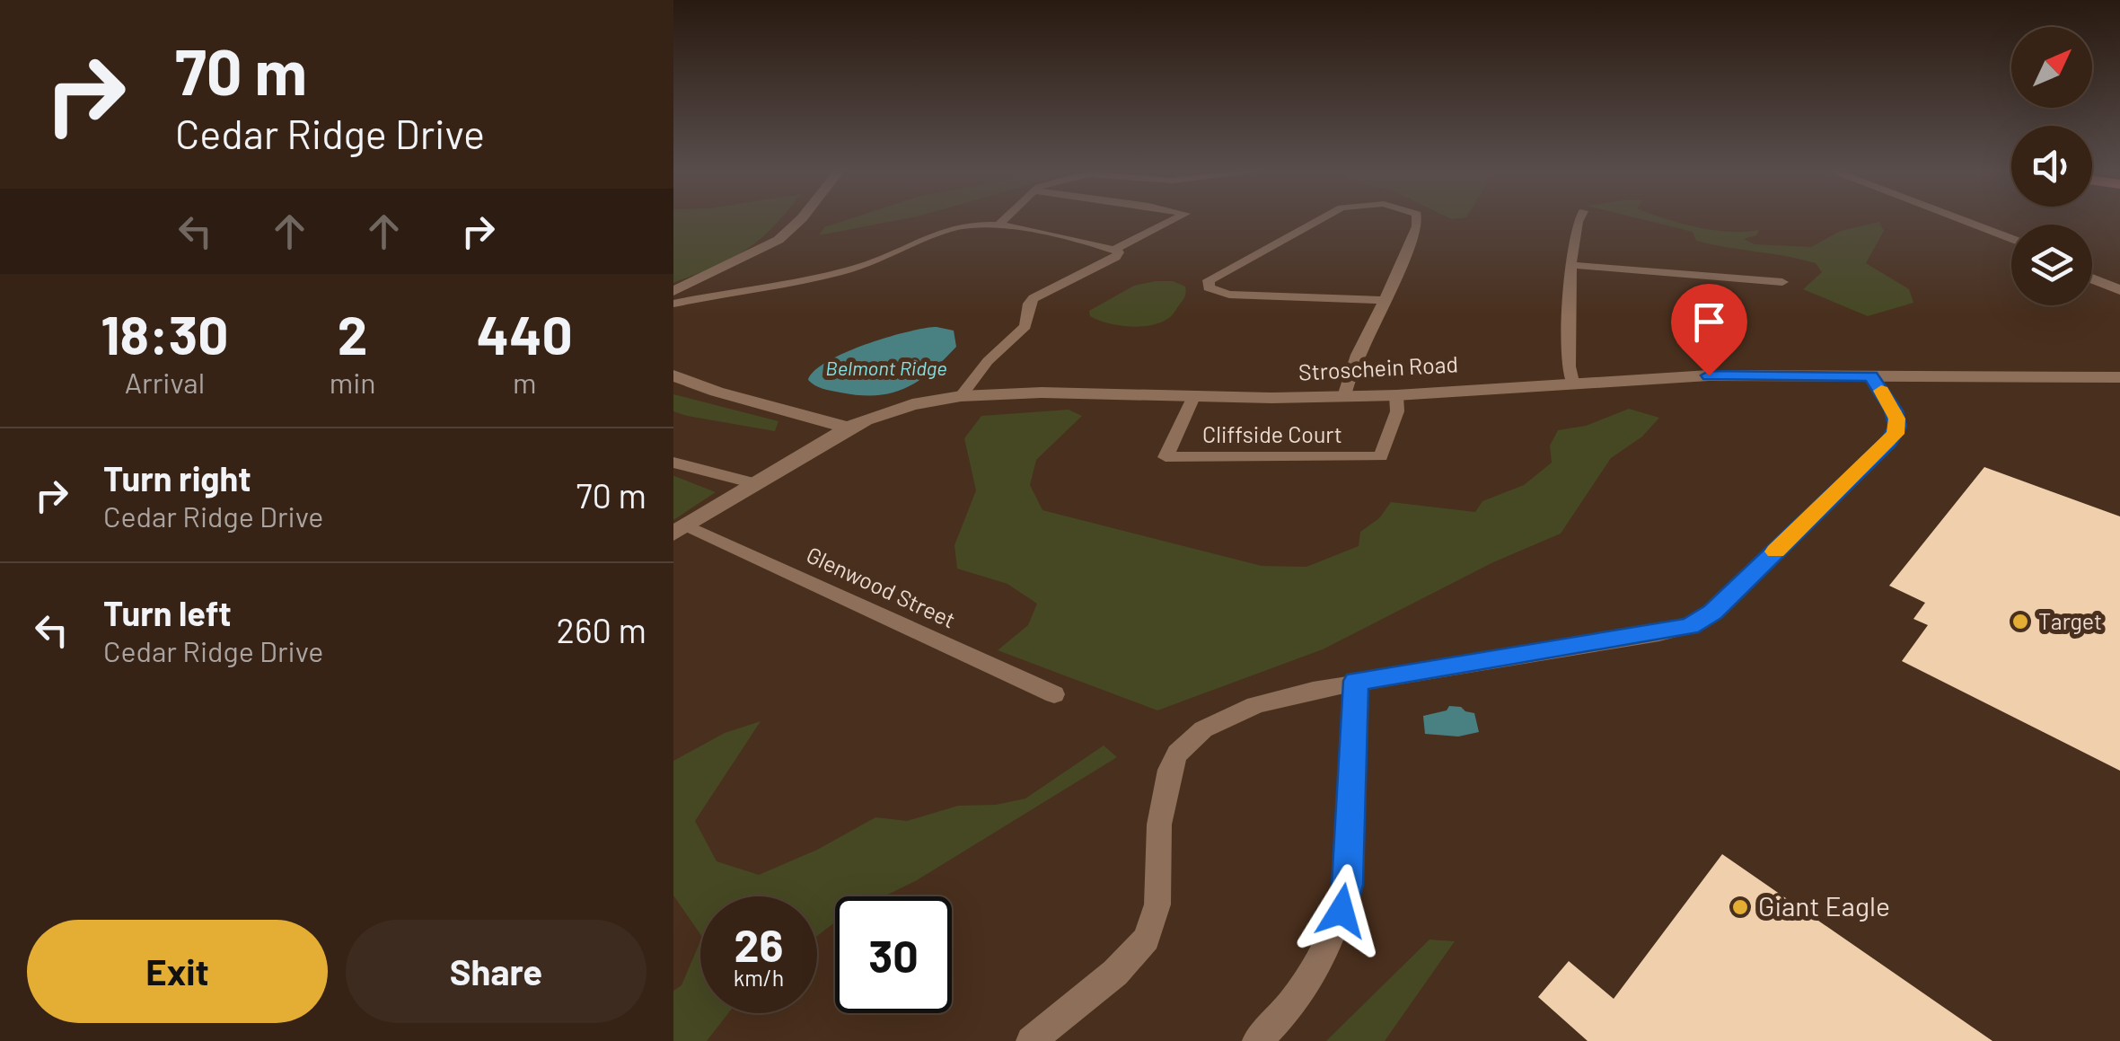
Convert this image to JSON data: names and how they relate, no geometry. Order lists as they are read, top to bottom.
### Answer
{
  "streets": {
    "street": ["Stroschein Road", "Cliffside Court", "Glenwood Street"]
  },
  "crossings": [
    ["Stroschein Road", "Cliffside Court"],
    ["Stroschein Road", "Glenwood Street"]
  ],
  "water": ["Belmont Ridge"],
  "places": ["Target", "Giant Eagle"],
  "north": "top right",
  "page": {
    "turn": ["70 m", "Cedar Ridge Drive"],
    "eta": [
      "18:30",
      "Arrival",
      "2",
      "min",
      "440",
      "m"
    ],
    "list": [
      {
        "name": "Turn right",
        "note": "Cedar Ridge Drive",
        "value": "70 m"
      },
      {
        "name": "Turn left",
        "note": "Cedar Ridge Drive",
        "value": "260 m"
      }
    ],
    "speed": "26 km/h",
    "limit": "30",
    "buttons": ["Exit", "Share"]
  }
}
